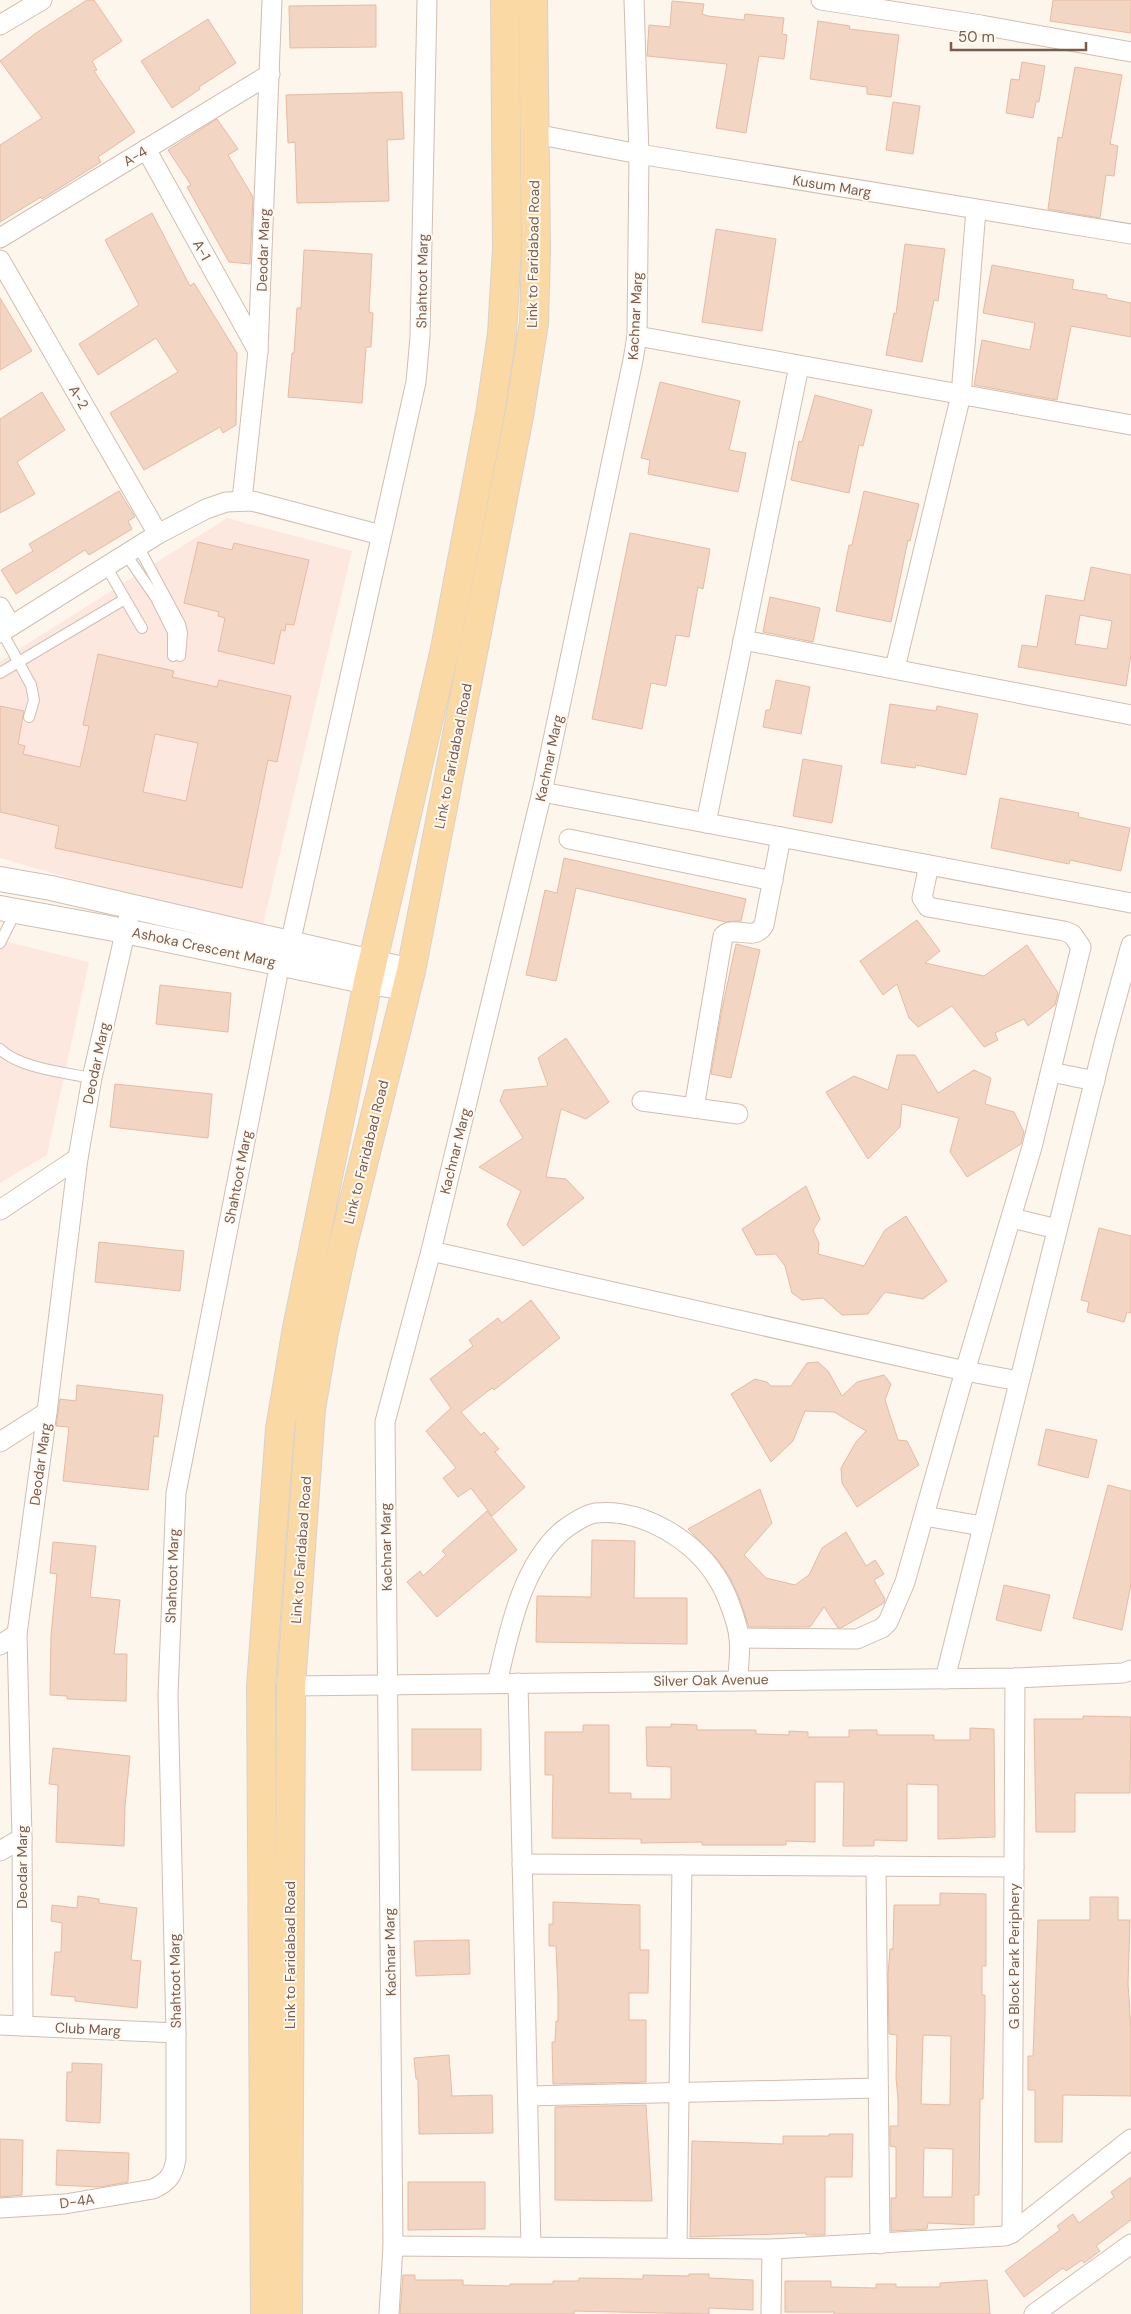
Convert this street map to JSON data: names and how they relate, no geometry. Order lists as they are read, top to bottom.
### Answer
{
  "streets": {
    "main road": ["Link to Faridabad Road"],
    "street": [
      "A-4",
      "Kusum Marg",
      "A-1",
      "Deodar Marg",
      "Shahtoot Marg",
      "Kachnar Marg",
      "A-2",
      "Ashoka Crescent Marg",
      "Silver Oak Avenue",
      "G Block Park Periphery",
      "Club Marg",
      "D-4A"
    ]
  },
  "crossings": [
    ["A-4", "A-1"],
    ["A-4", "Deodar Marg"],
    ["Kusum Marg", "Link to Faridabad Road"],
    ["Kusum Marg", "Kachnar Marg"],
    ["A-1", "Deodar Marg"],
    ["Deodar Marg", "Ashoka Crescent Marg"],
    ["Deodar Marg", "Club Marg"],
    ["Link to Faridabad Road", "Ashoka Crescent Marg"],
    ["Link to Faridabad Road", "Silver Oak Avenue"],
    ["Shahtoot Marg", "Ashoka Crescent Marg"],
    ["Shahtoot Marg", "Club Marg"],
    ["Shahtoot Marg", "D-4A"],
    ["Kachnar Marg", "Silver Oak Avenue"],
    ["Silver Oak Avenue", "G Block Park Periphery"]
  ],
  "scale_bar": "50 m"
}
